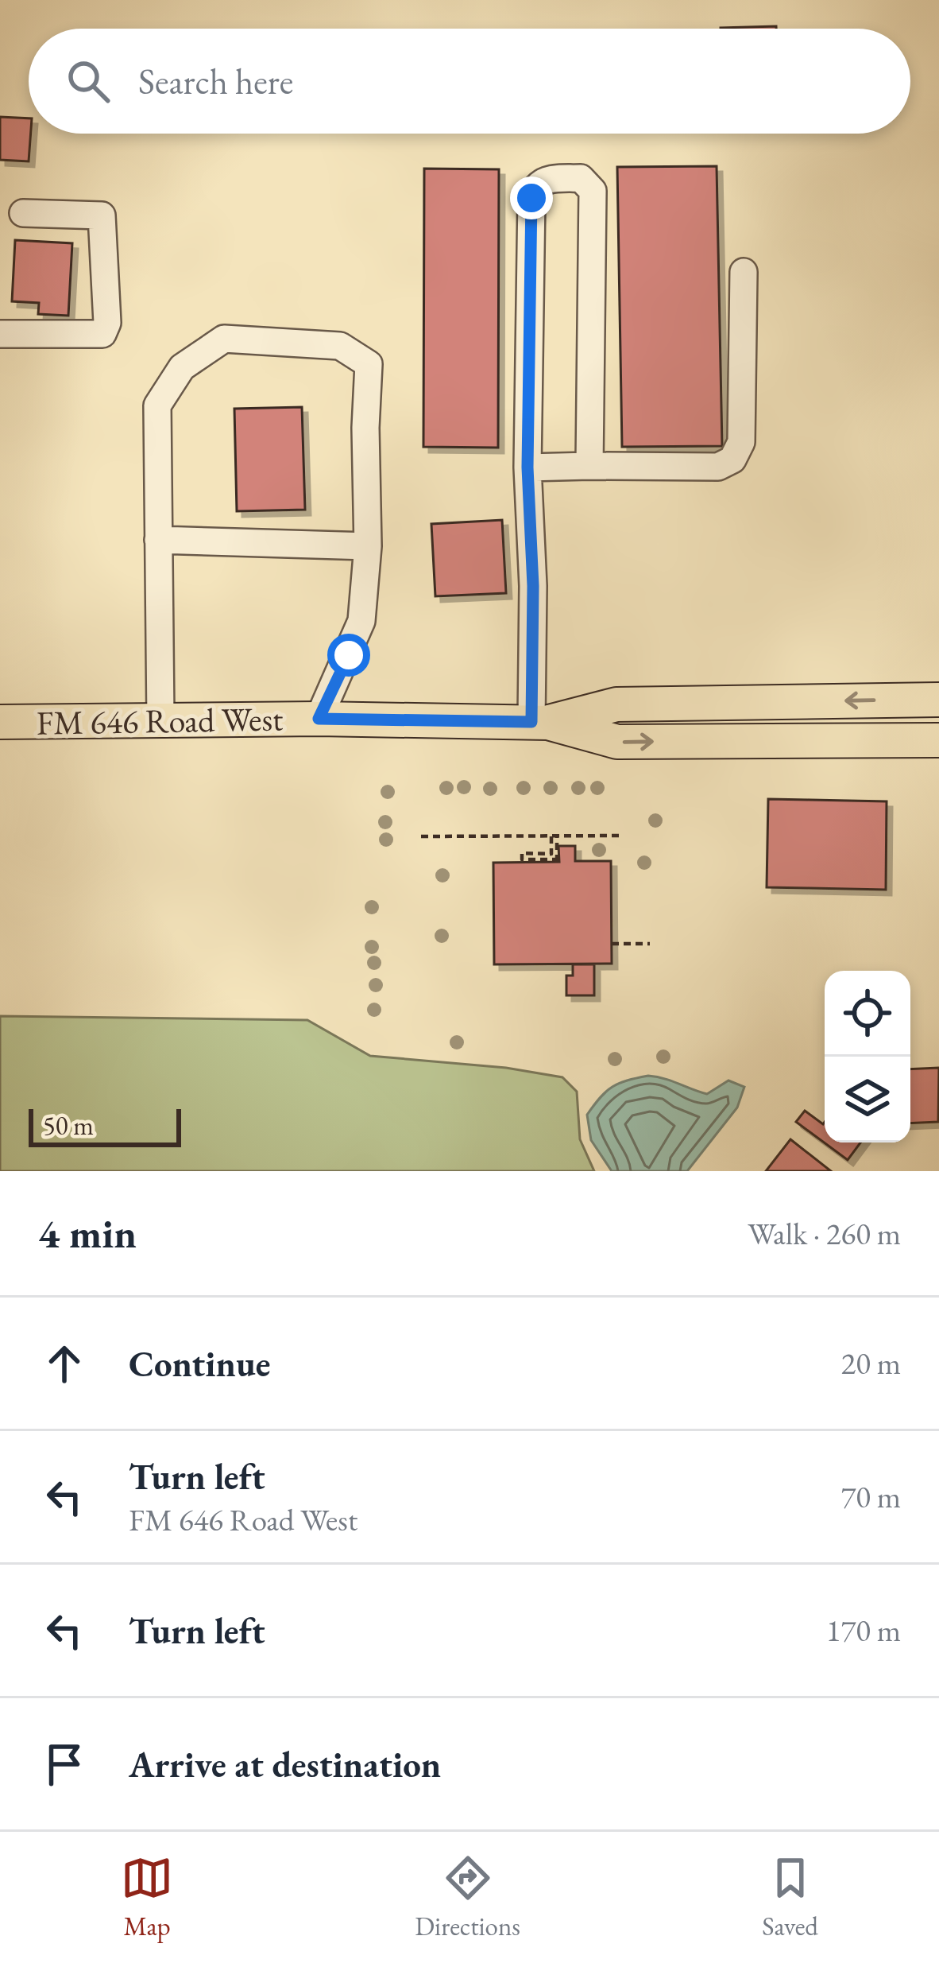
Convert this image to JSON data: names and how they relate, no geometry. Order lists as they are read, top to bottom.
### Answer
{
  "streets": {
    "main road": ["FM 646 Road West"]
  },
  "scale_bar": "50 m",
  "page": {
    "search": "Search here",
    "scale": "50 m",
    "heading": ["4 min", "Walk · 260 m"],
    "list": [
      ["Continue", "20 m"],
      ["Turn left", "FM 646 Road West", "70 m"],
      ["Turn left", "170 m"],
      "Arrive at destination"
    ],
    "nav": ["Map", "Directions", "Saved"]
  }
}
